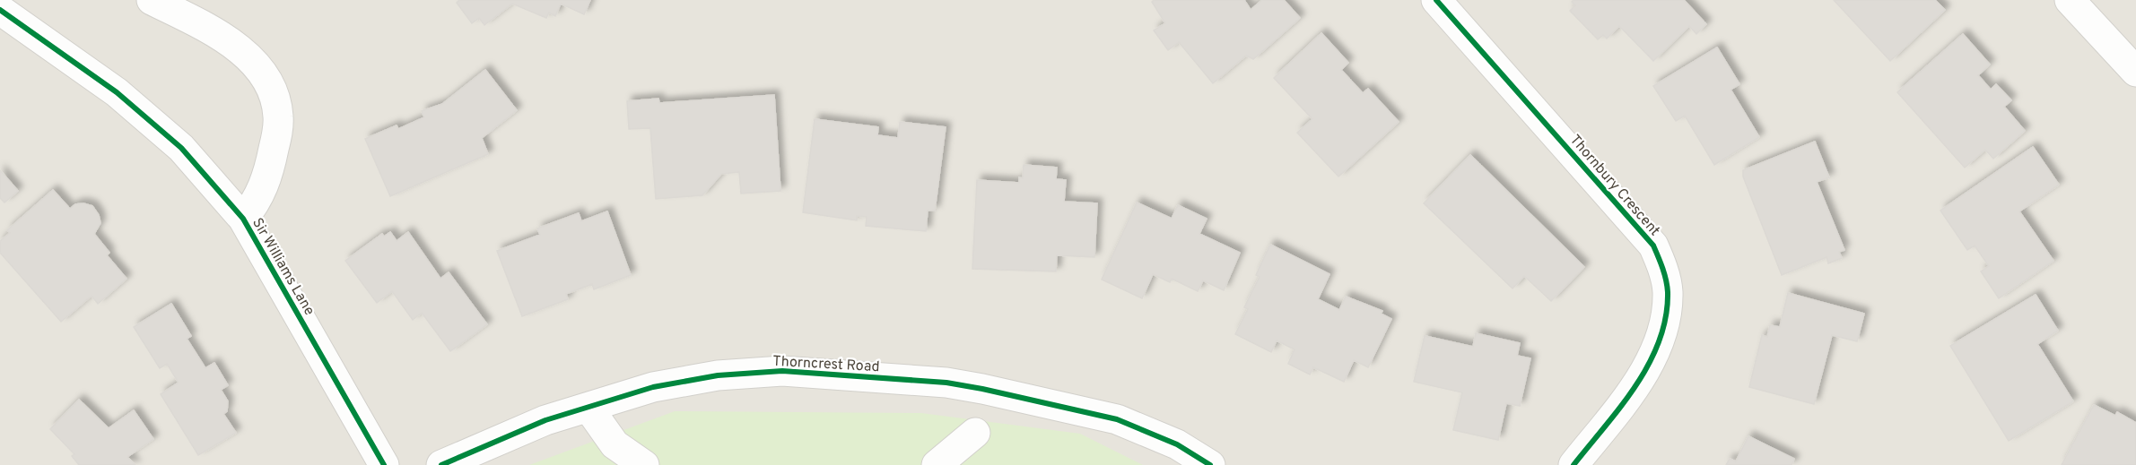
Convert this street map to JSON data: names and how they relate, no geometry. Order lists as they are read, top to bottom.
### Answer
{
  "streets": {
    "street": ["Thornbury Crescent", "Sir Williams Lane", "Thorncrest Road"]
  }
}
